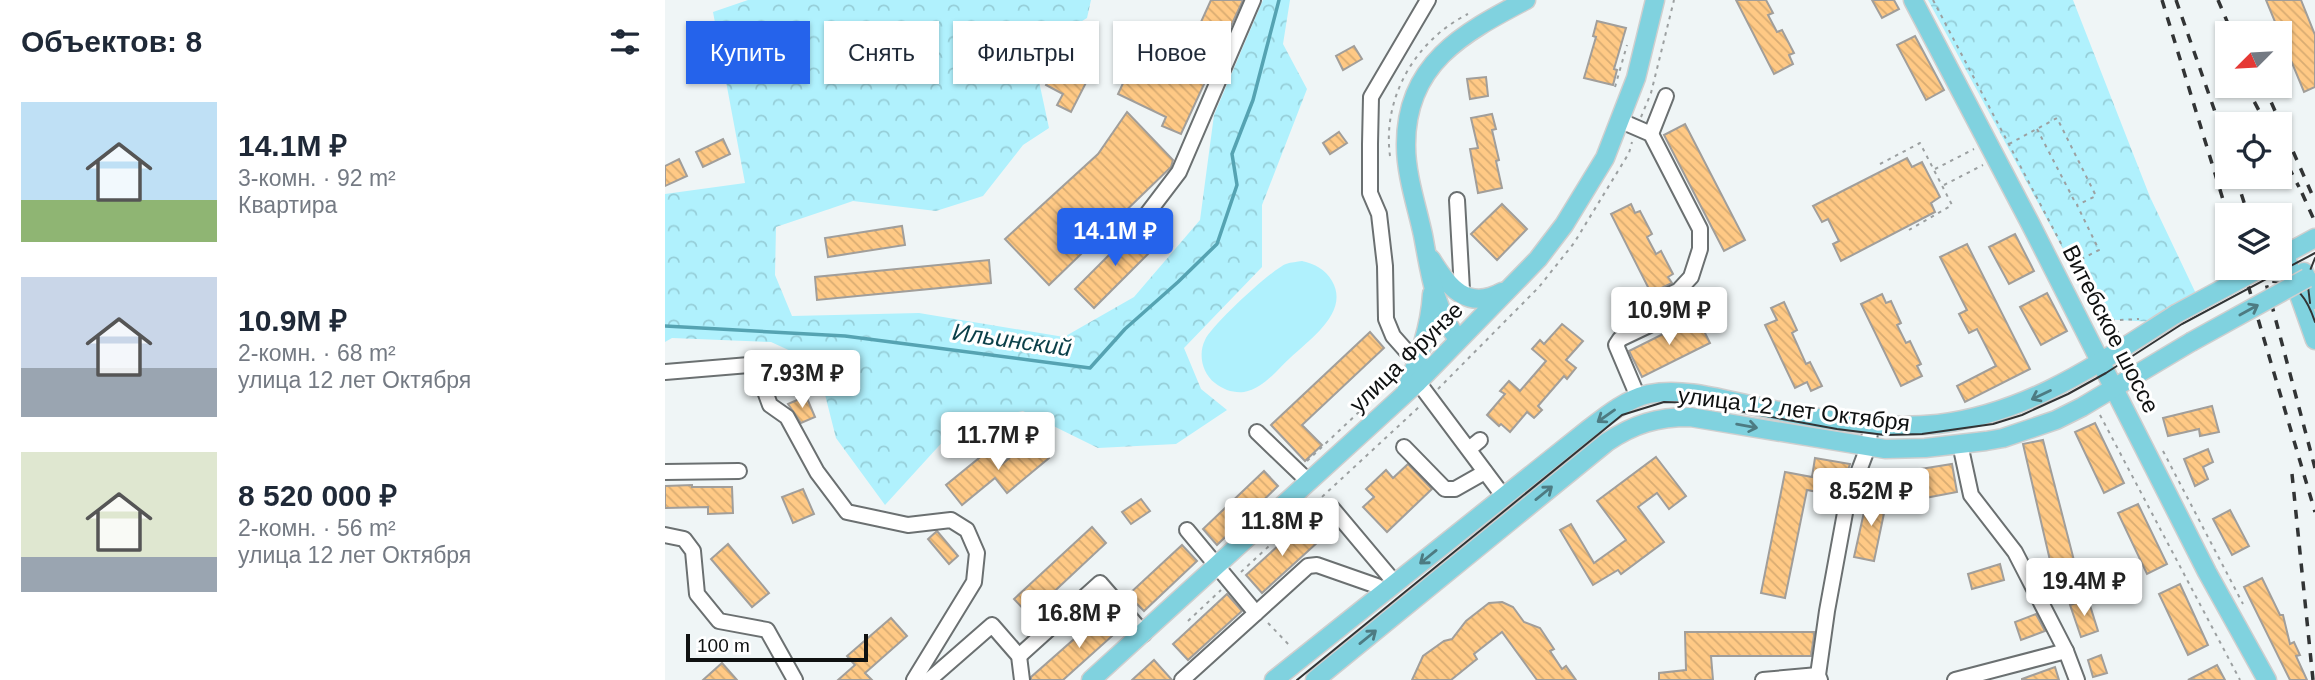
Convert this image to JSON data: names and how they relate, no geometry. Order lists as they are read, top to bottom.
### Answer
{
  "streets": {
    "main road": ["Витебское шоссе", "улица Фрунзе", "улица 12 лет Октября"]
  },
  "crossings": [
    ["Витебское шоссе", "улица 12 лет Октября"]
  ],
  "water": ["Ильинский"],
  "scale_bar": "100 m",
  "north": "bottom left",
  "page": {
    "heading": "Объектов: 8",
    "chip": [
      "Купить",
      "Снять",
      "Фильтры",
      "Новое"
    ],
    "list": [
      {
        "name": "14.1M ₽",
        "note": "3-комн. · 92 m² · Квартира"
      },
      {
        "name": "10.9M ₽",
        "note": "2-комн. · 68 m² · улица 12 лет Октября"
      },
      {
        "name": "8 520 000 ₽",
        "note": "2-комн. · 56 m² · улица 12 лет Октября"
      }
    ],
    "price": [
      "14.1M ₽",
      "10.9M ₽",
      "7.93M ₽",
      "11.7M ₽",
      "8.52M ₽",
      "11.8M ₽",
      "19.4M ₽",
      "16.8M ₽"
    ],
    "scale": "100 m"
  }
}
